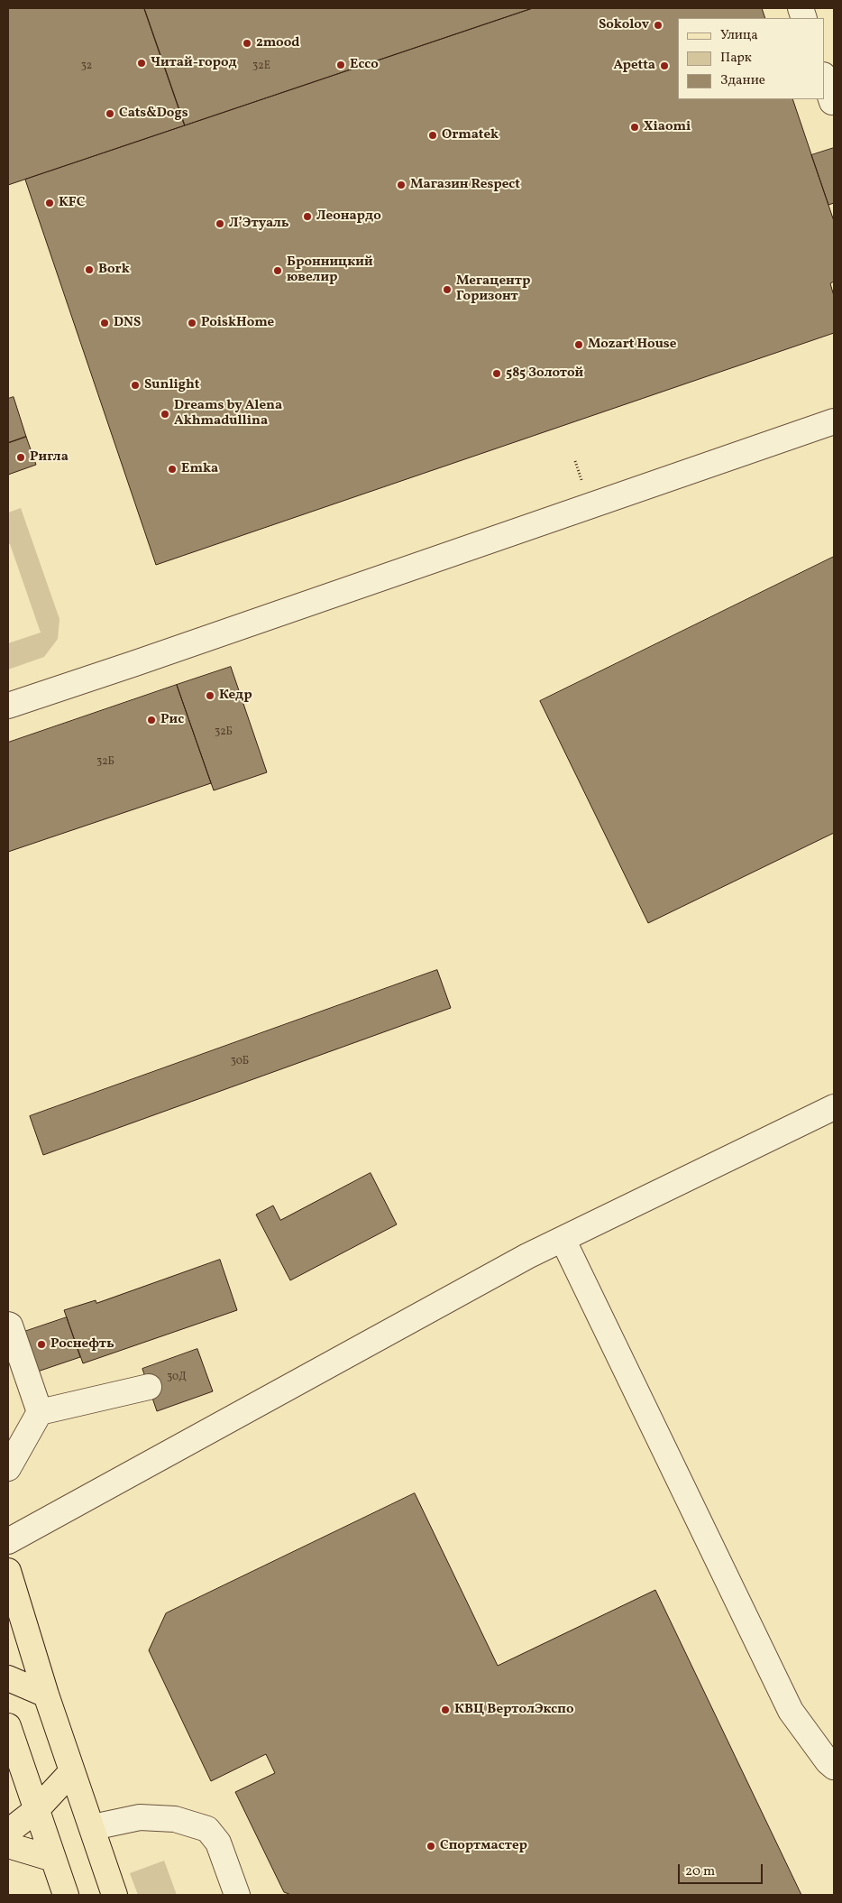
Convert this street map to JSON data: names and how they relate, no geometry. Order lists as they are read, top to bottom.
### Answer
{
  "places": [
    "Sokolov",
    "2mood",
    "Читай-город",
    "Ecco",
    "Apetta",
    "Cats&Dogs",
    "Xiaomi",
    "Ormatek",
    "Магазин Respect",
    "KFC",
    "Леонардо",
    "Л’Этуаль",
    "Bork",
    "Бронницкий ювелир",
    "Мегацентр Горизонт",
    "DNS",
    "PoiskHome",
    "Mozart House",
    "585 Золотой",
    "Sunlight",
    "Dreams by Alena Akhmadullina",
    "Ригла",
    "Emka",
    "Кедр",
    "Рис",
    "Роснефть",
    "КВЦ ВертолЭкспо",
    "Спортмастер"
  ],
  "house_numbers": [
    "32",
    "32Е",
    "32Б",
    "32Б",
    "30Б",
    "30Д"
  ],
  "legend": ["Улица", "Парк", "Здание"],
  "scale_bar": "20 m"
}
